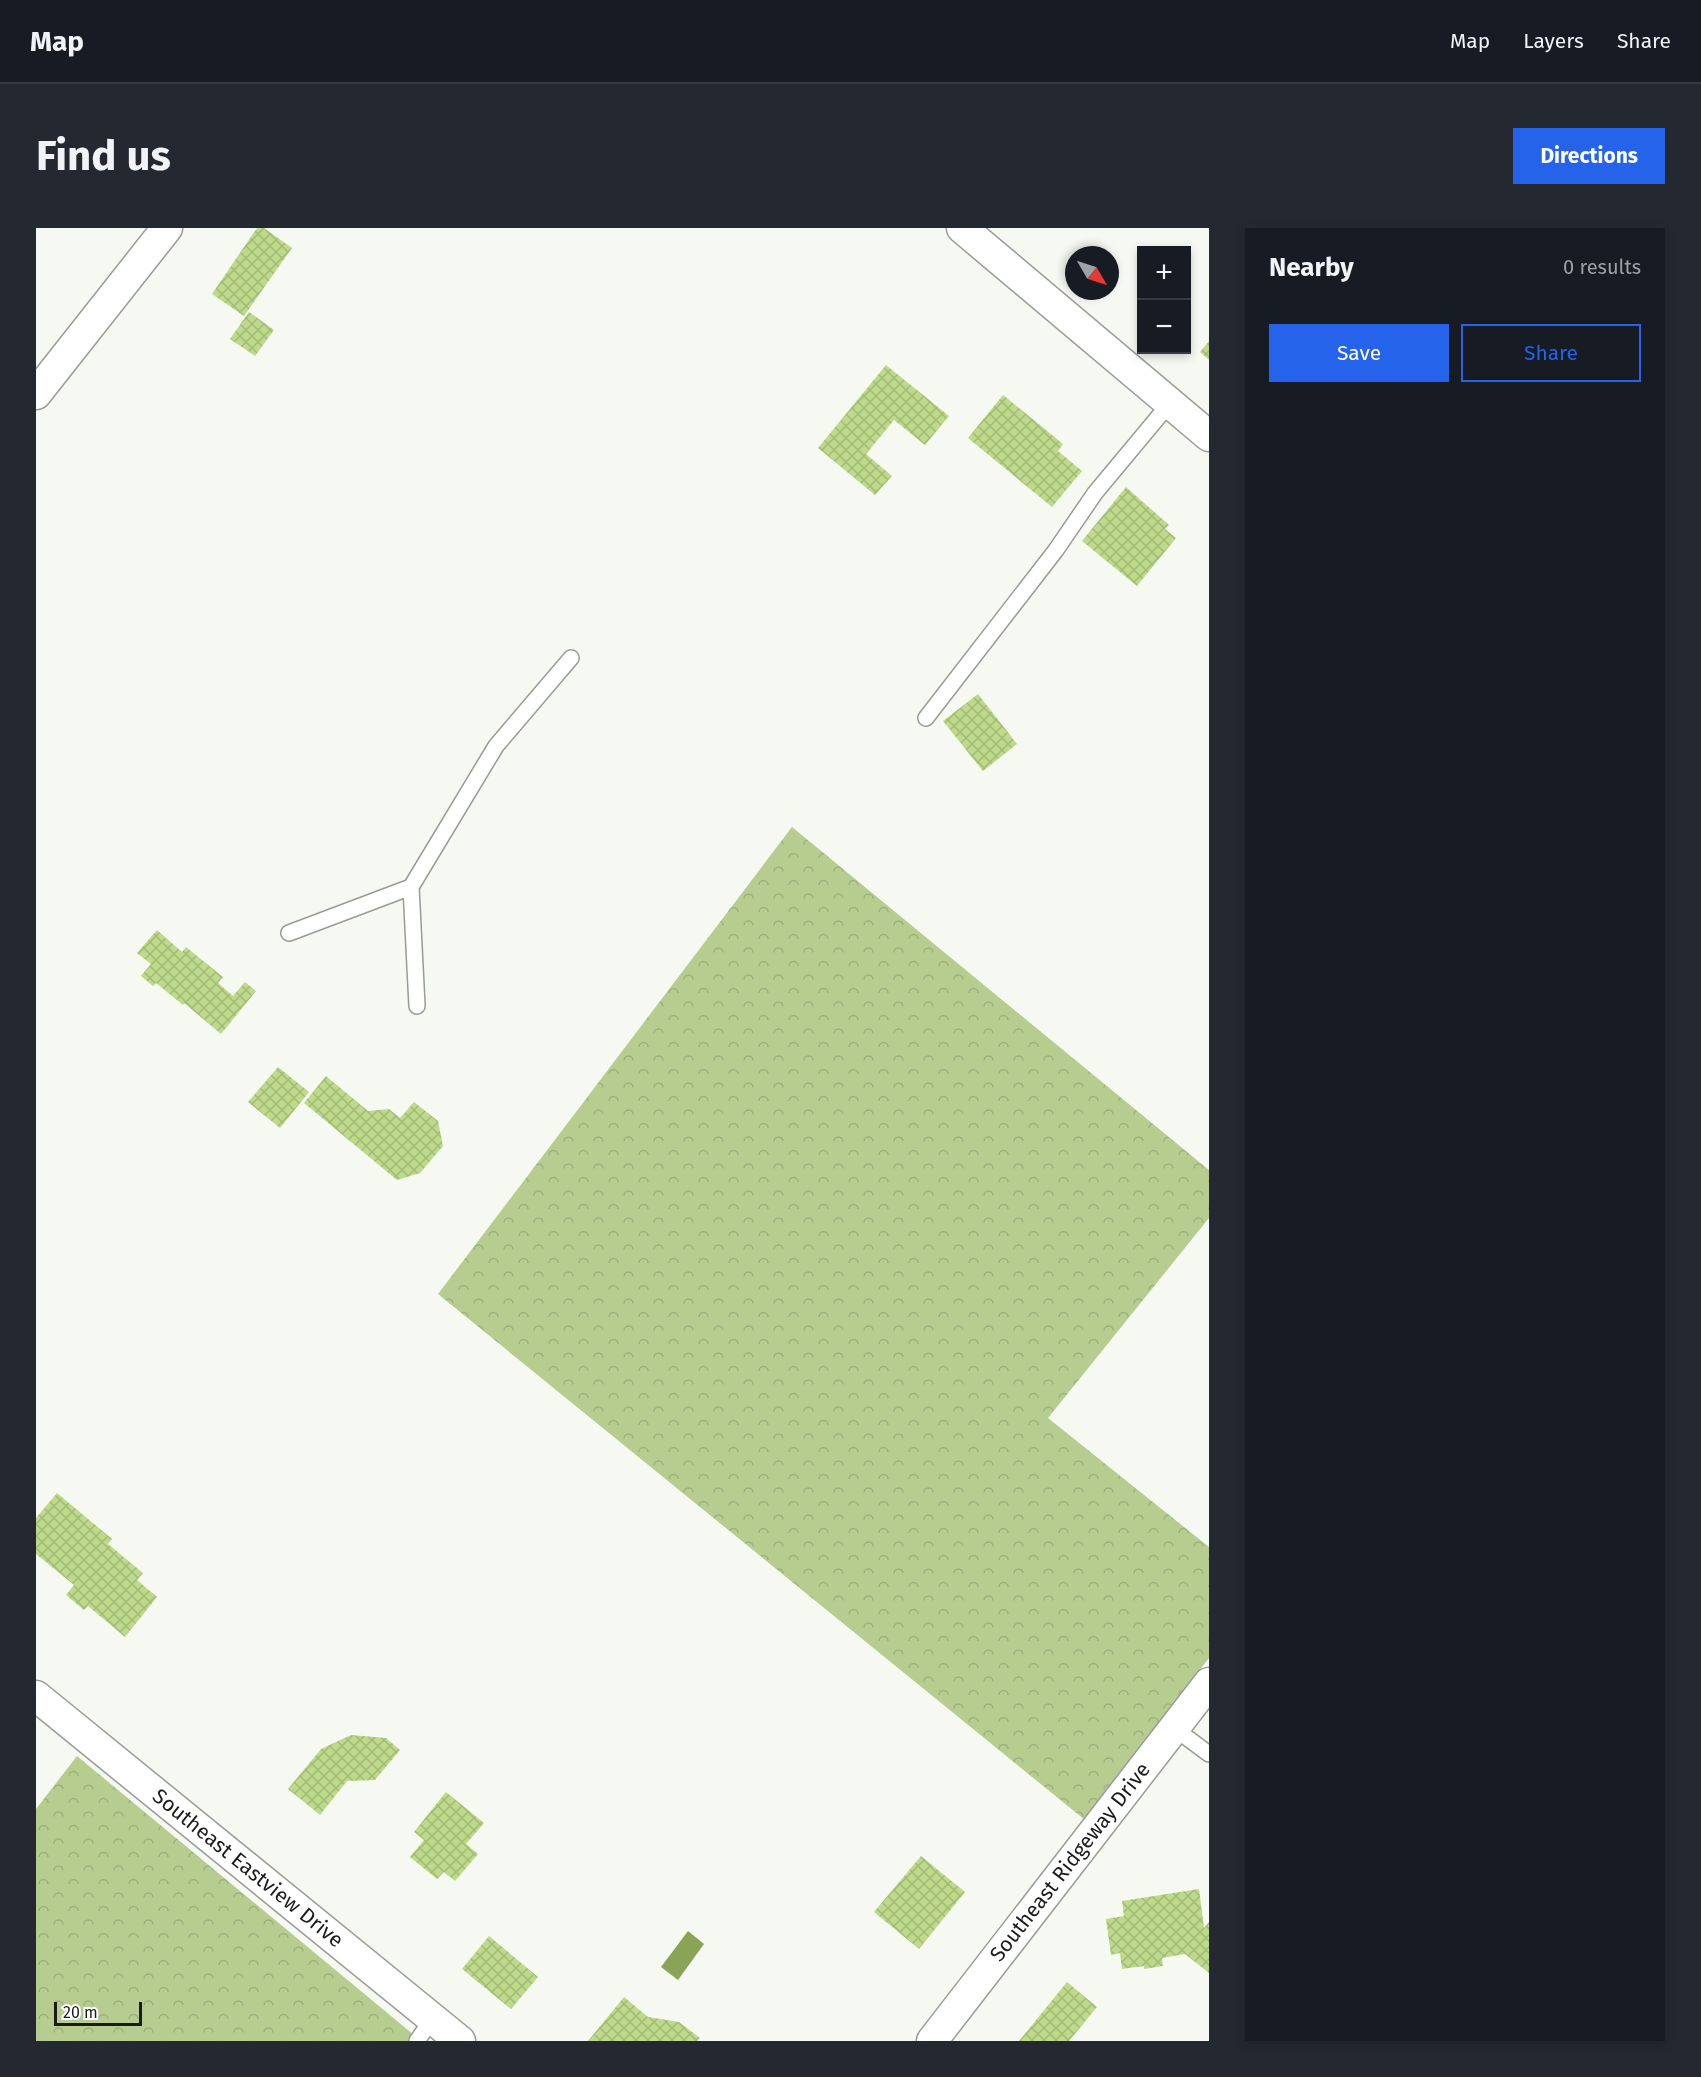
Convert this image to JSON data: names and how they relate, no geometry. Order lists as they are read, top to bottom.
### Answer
{
  "streets": {
    "street": ["Southeast Ridgeway Drive", "Southeast Eastview Drive"]
  },
  "scale_bar": "20 m",
  "north": "bottom right",
  "page": {
    "header": "Map",
    "nav": ["Map", "Layers", "Share"],
    "buttons": [
      "Directions",
      ["Save", "Share"]
    ],
    "title": "Find us",
    "heading": ["Nearby", "0 results"],
    "map_buttons": ["+", "−"],
    "scale": "20 m"
  }
}
